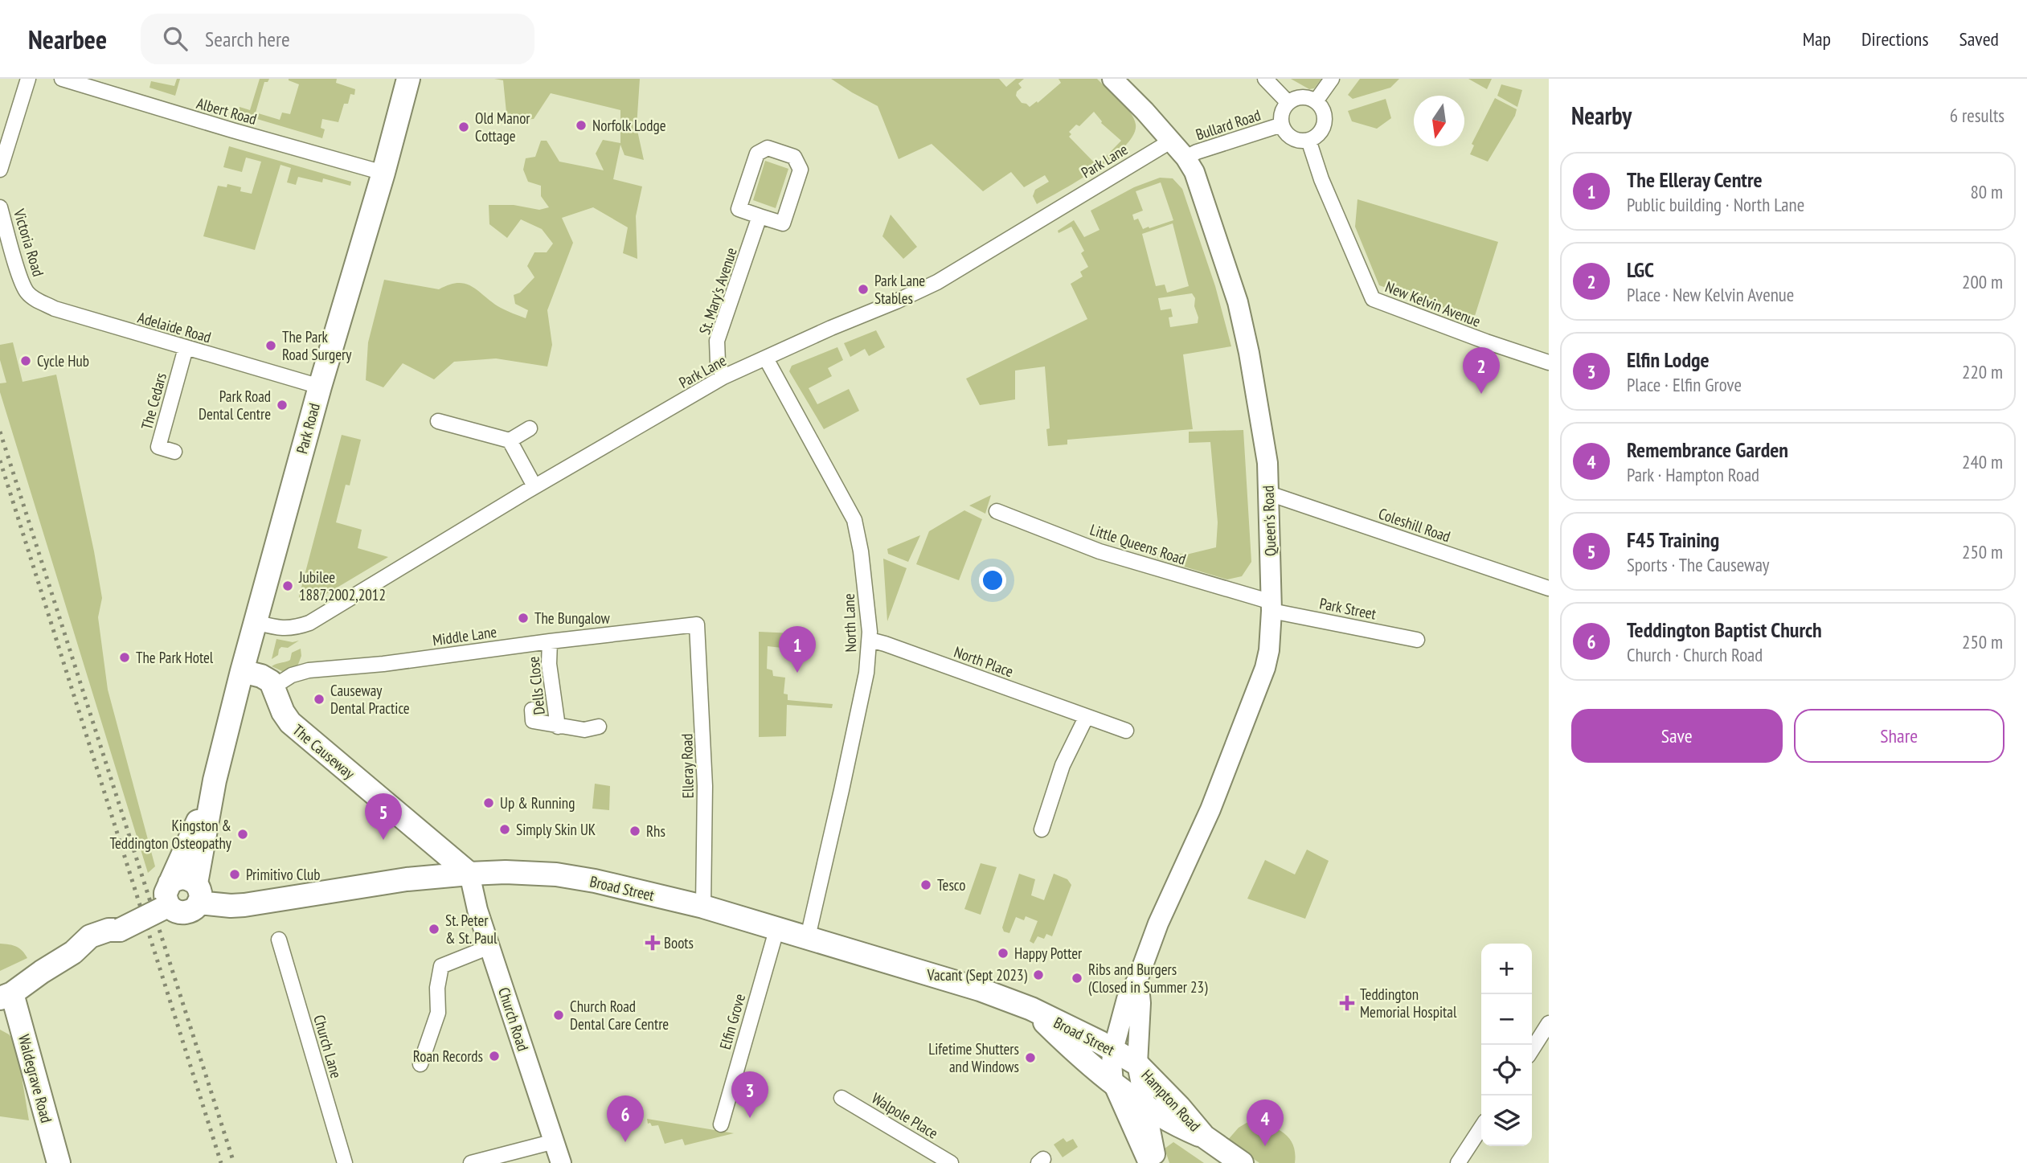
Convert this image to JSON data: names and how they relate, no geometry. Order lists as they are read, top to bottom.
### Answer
{
  "streets": {
    "main road": [
      "Park Road",
      "Queen's Road",
      "The Causeway",
      "Broad Street",
      "Church Road",
      "Waldegrave Road",
      "Hampton Road"
    ],
    "street": [
      "Albert Road",
      "Bullard Road",
      "Park Lane",
      "Victoria Road",
      "St. Mary's Avenue",
      "New Kelvin Avenue",
      "Adelaide Road",
      "The Cedars",
      "Coleshill Road",
      "Little Queens Road",
      "Park Street",
      "North Lane",
      "Middle Lane",
      "North Place",
      "Dells Close",
      "Elleray Road",
      "Elfin Grove",
      "Church Lane",
      "Walpole Place"
    ]
  },
  "crossings": [
    ["Albert Road", "Park Road"],
    ["Bullard Road", "New Kelvin Avenue"],
    ["Bullard Road", "Queen's Road"],
    ["Park Lane", "St. Mary's Avenue"],
    ["Park Lane", "Park Road"],
    ["Park Lane", "Queen's Road"],
    ["Park Lane", "North Lane"],
    ["Victoria Road", "Adelaide Road"],
    ["Adelaide Road", "The Cedars"],
    ["Adelaide Road", "Park Road"],
    ["Park Road", "Broad Street"],
    ["Queen's Road", "Coleshill Road"],
    ["Queen's Road", "Little Queens Road"],
    ["Queen's Road", "Park Street"],
    ["Queen's Road", "Broad Street"],
    ["Queen's Road", "Hampton Road"],
    ["Little Queens Road", "Park Street"],
    ["North Lane", "North Place"],
    ["North Lane", "Broad Street"],
    ["Middle Lane", "Dells Close"],
    ["Middle Lane", "The Causeway"],
    ["Middle Lane", "Elleray Road"],
    ["The Causeway", "Broad Street"],
    ["The Causeway", "Church Road"],
    ["Elleray Road", "Broad Street"],
    ["Broad Street", "Church Road"],
    ["Broad Street", "Elfin Grove"],
    ["Broad Street", "Hampton Road"]
  ],
  "places": {
    "other": [
      "Norfolk Lodge",
      "Old Manor Cottage",
      "Park Lane Stables",
      "The Park Road Surgery",
      "Cycle Hub",
      "Park Road Dental Centre",
      "Jubilee 1887,2002,2012",
      "The Bungalow",
      "The Park Hotel",
      "Causeway Dental Practice",
      "Up & Running",
      "Simply Skin UK",
      "Rhs",
      "Kingston & Teddington Osteopathy",
      "Primitivo Club",
      "Tesco",
      "St. Peter & St. Paul",
      "Happy Potter",
      "Vacant (Sept 2023)",
      "Ribs and Burgers (Closed in Summer 23)",
      "Church Road Dental Care Centre",
      "Roan Records",
      "Lifetime Shutters and Windows"
    ],
    "health": ["Boots", "Teddington Memorial Hospital"]
  },
  "north": "bottom",
  "page": {
    "header": "Nearbee",
    "search": "Search here",
    "nav": ["Map", "Directions", "Saved"],
    "heading": ["Nearby", "6 results"],
    "list": [
      {
        "mark": "1",
        "name": "The Elleray Centre",
        "note": "Public building · North Lane",
        "value": "80 m"
      },
      {
        "mark": "2",
        "name": "LGC",
        "note": "Place · New Kelvin Avenue",
        "value": "200 m"
      },
      {
        "mark": "3",
        "name": "Elfin Lodge",
        "note": "Place · Elfin Grove",
        "value": "220 m"
      },
      {
        "mark": "4",
        "name": "Remembrance Garden",
        "note": "Park · Hampton Road",
        "value": "240 m"
      },
      {
        "mark": "5",
        "name": "F45 Training",
        "note": "Sports · The Causeway",
        "value": "250 m"
      },
      {
        "mark": "6",
        "name": "Teddington Baptist Church",
        "note": "Church · Church Road",
        "value": "250 m"
      }
    ],
    "pins": [
      "2",
      "1",
      "5",
      "3",
      "6",
      "4"
    ],
    "buttons": ["Save", "Share"],
    "map_buttons": ["+", "−"]
  }
}
